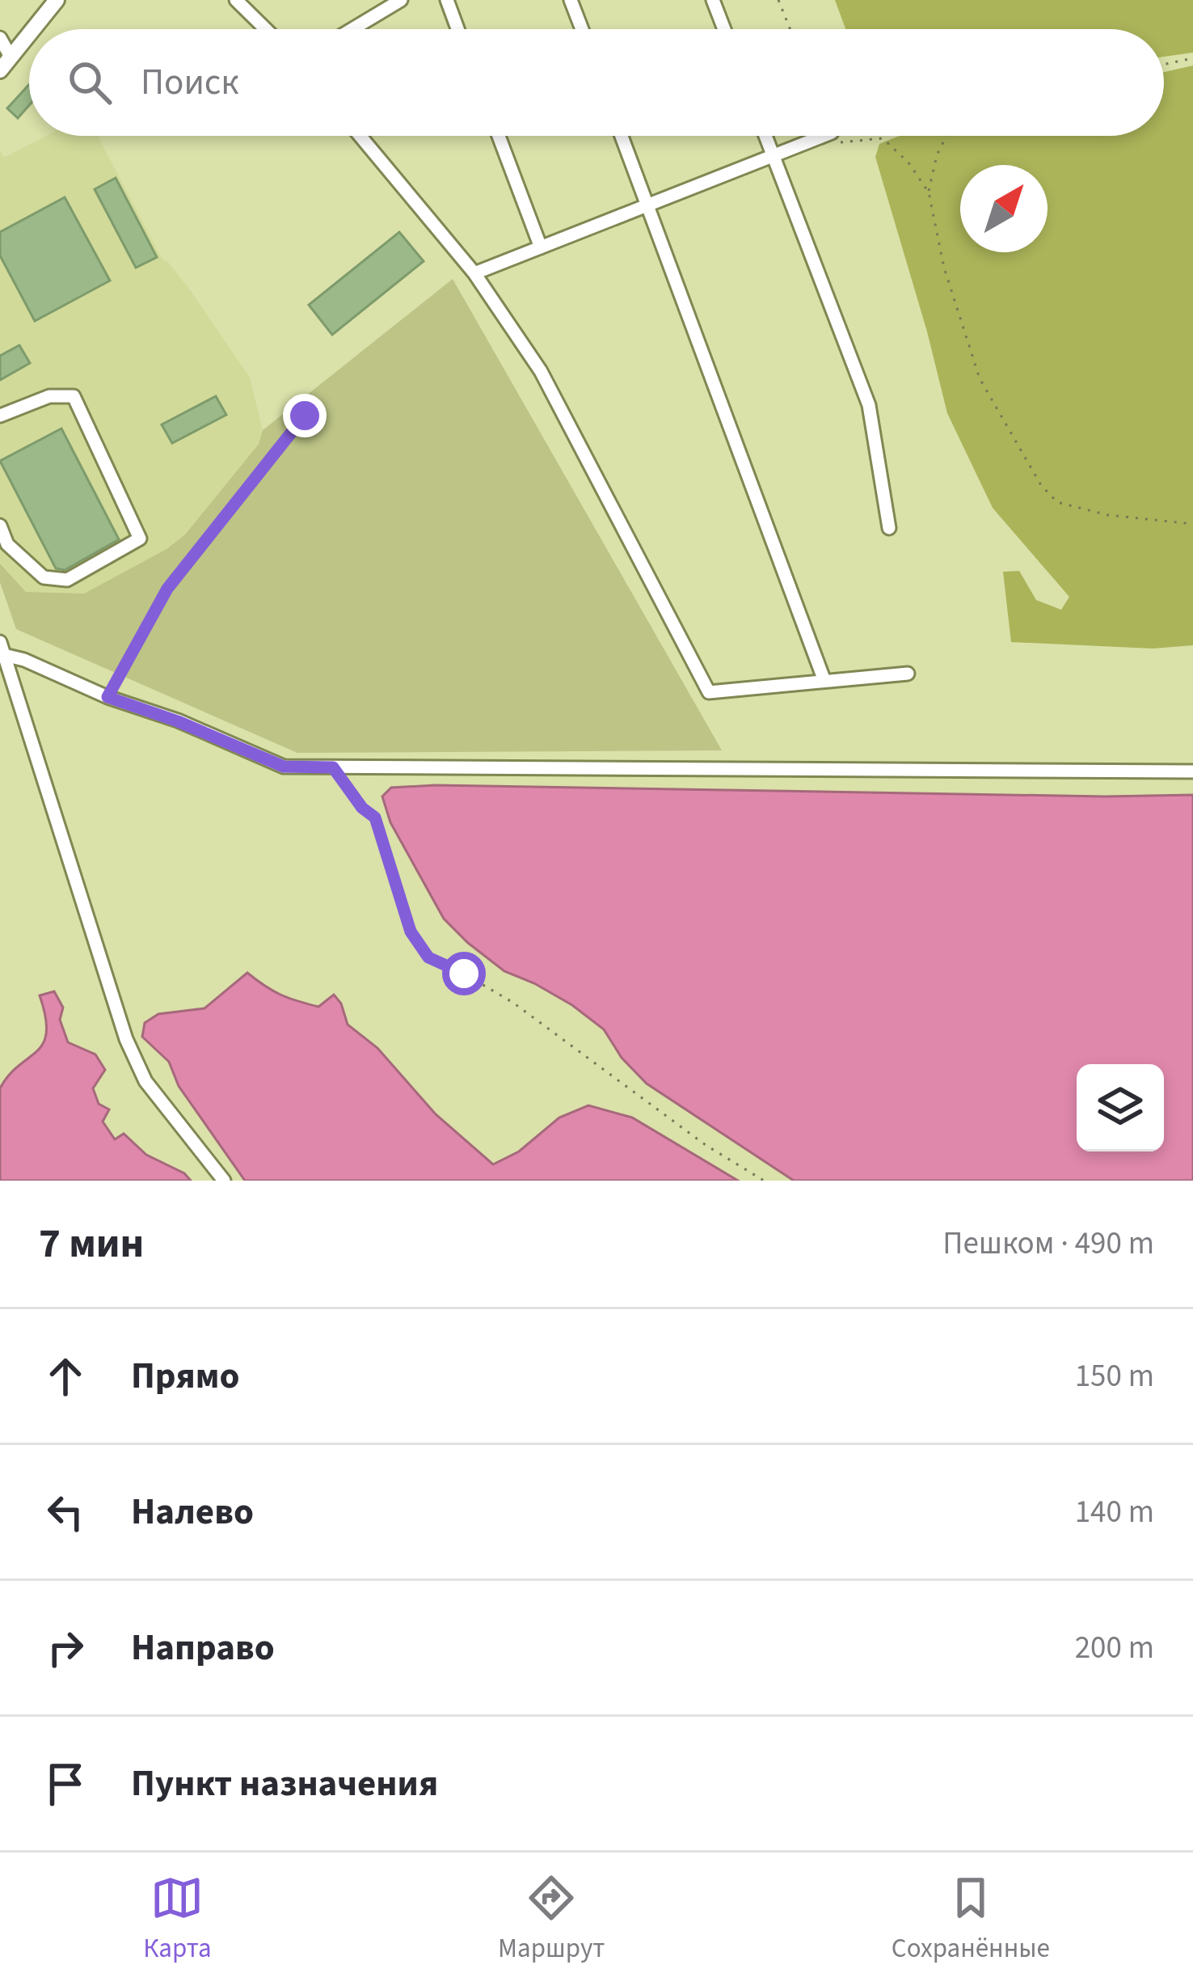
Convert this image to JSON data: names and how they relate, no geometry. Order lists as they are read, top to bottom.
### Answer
{
  "north": "top right",
  "page": {
    "search": "Поиск",
    "heading": ["7 мин", "Пешком · 490 m"],
    "list": [
      ["Прямо", "150 m"],
      ["Налево", "140 m"],
      ["Направо", "200 m"],
      "Пункт назначения"
    ],
    "nav": ["Карта", "Маршрут", "Сохранённые"]
  }
}
